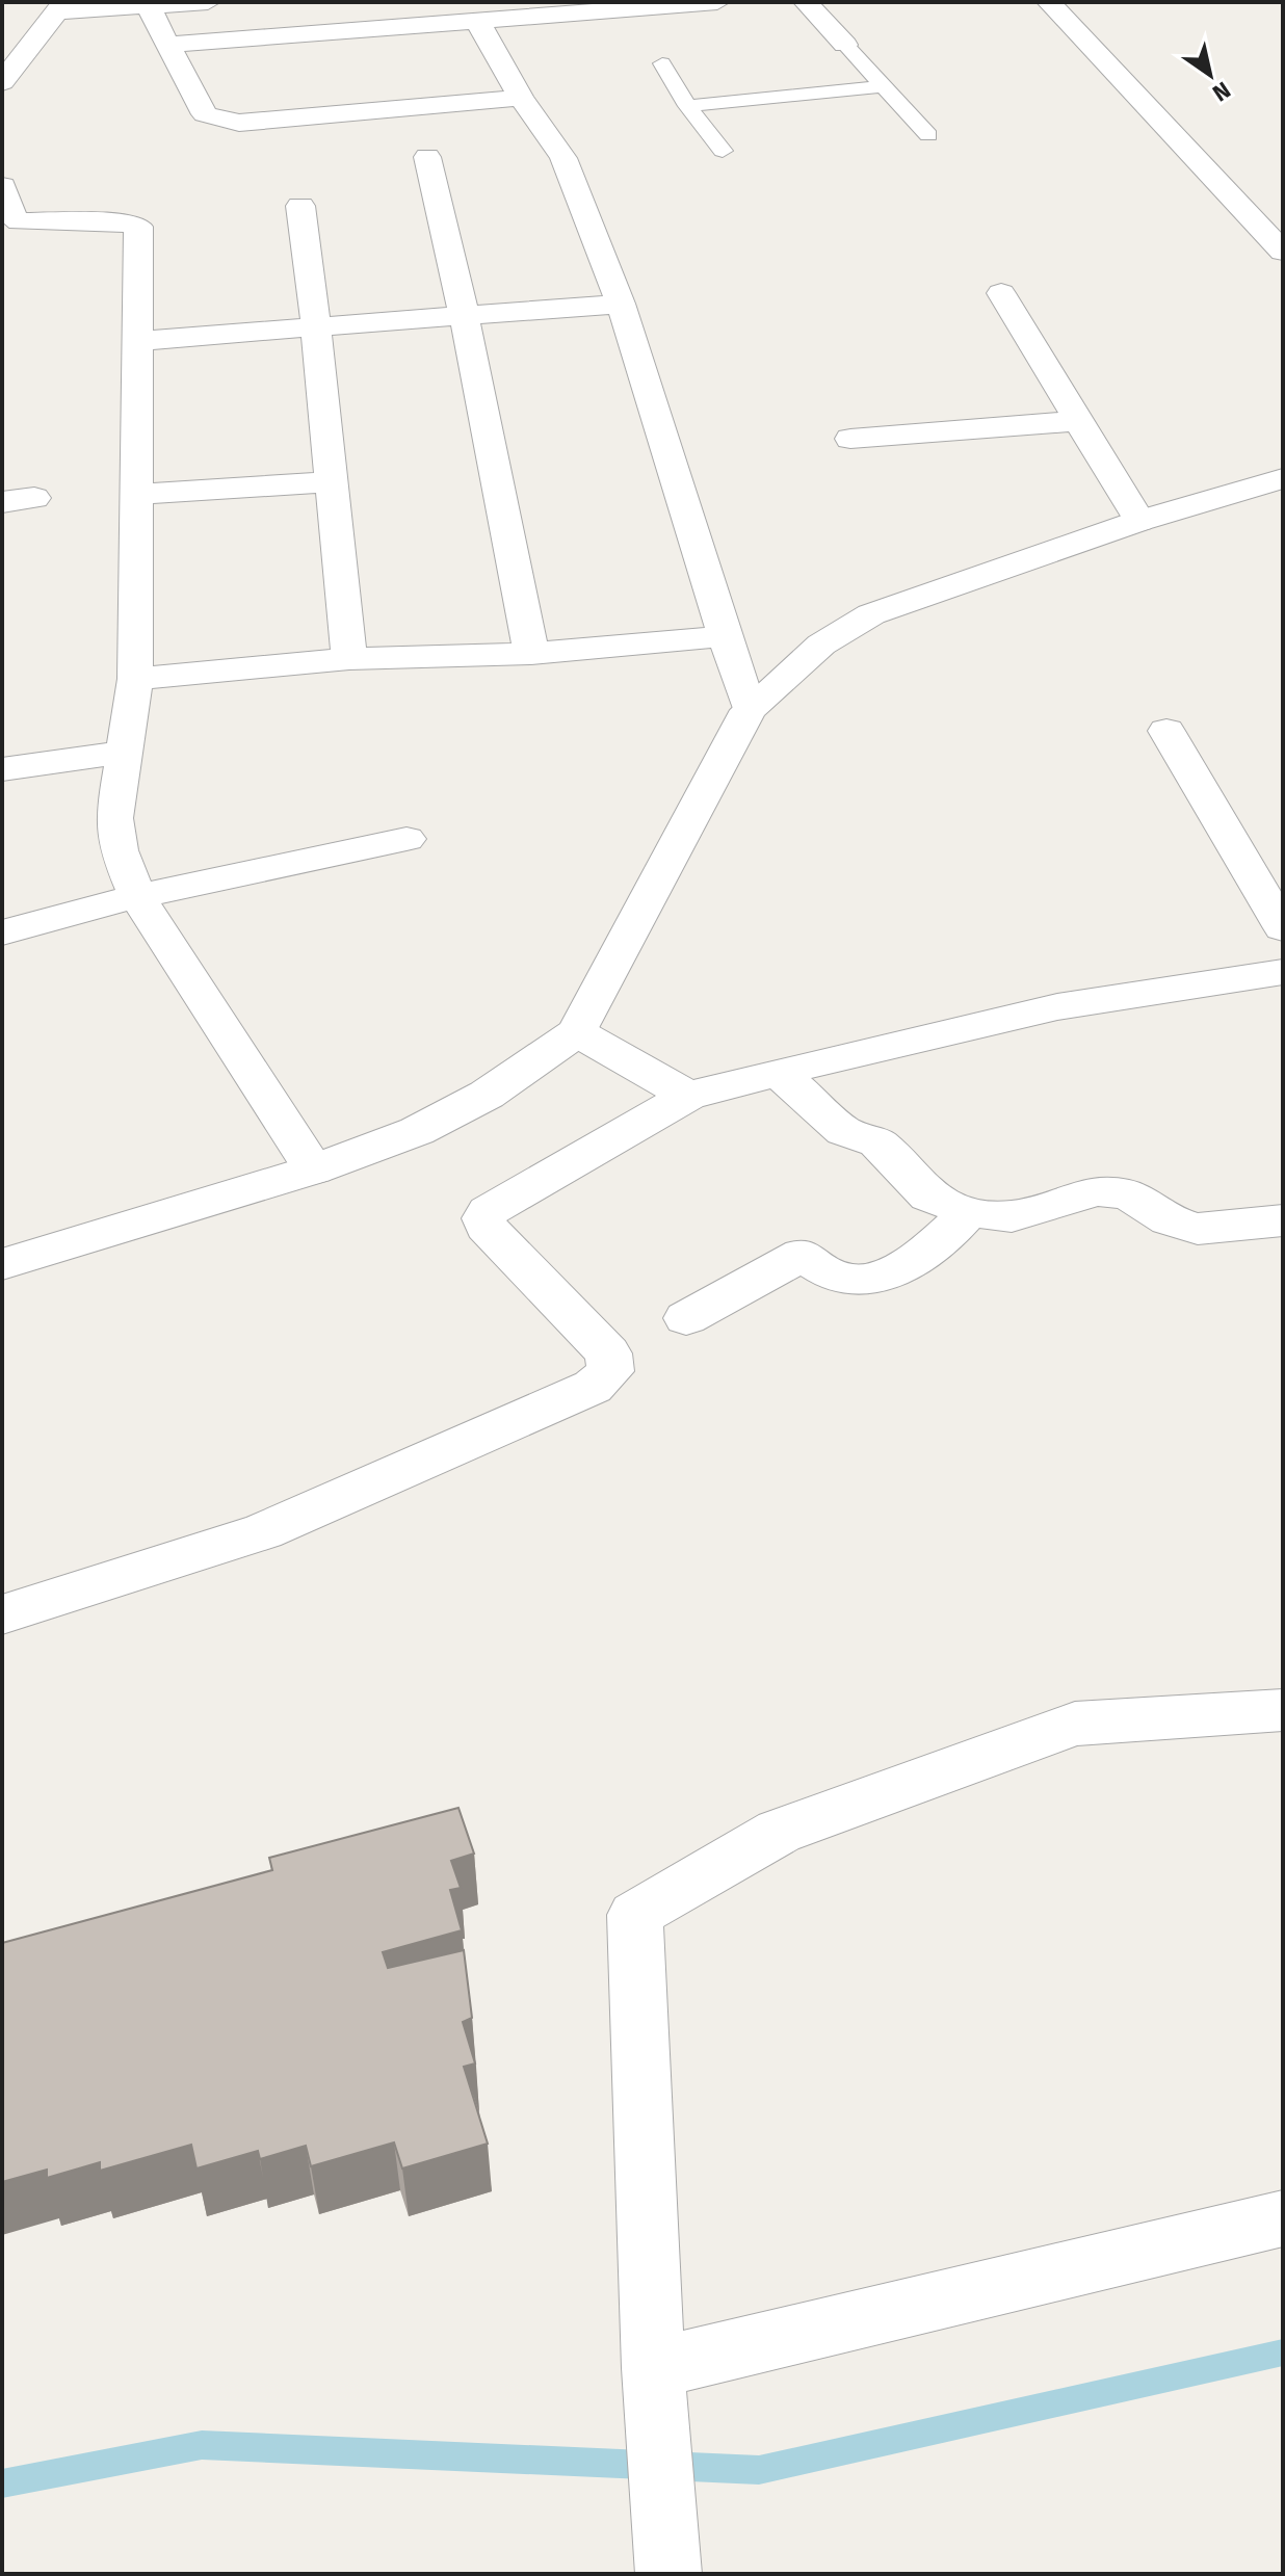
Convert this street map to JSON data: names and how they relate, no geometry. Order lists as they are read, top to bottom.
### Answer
{
  "north": "bottom right"
}
